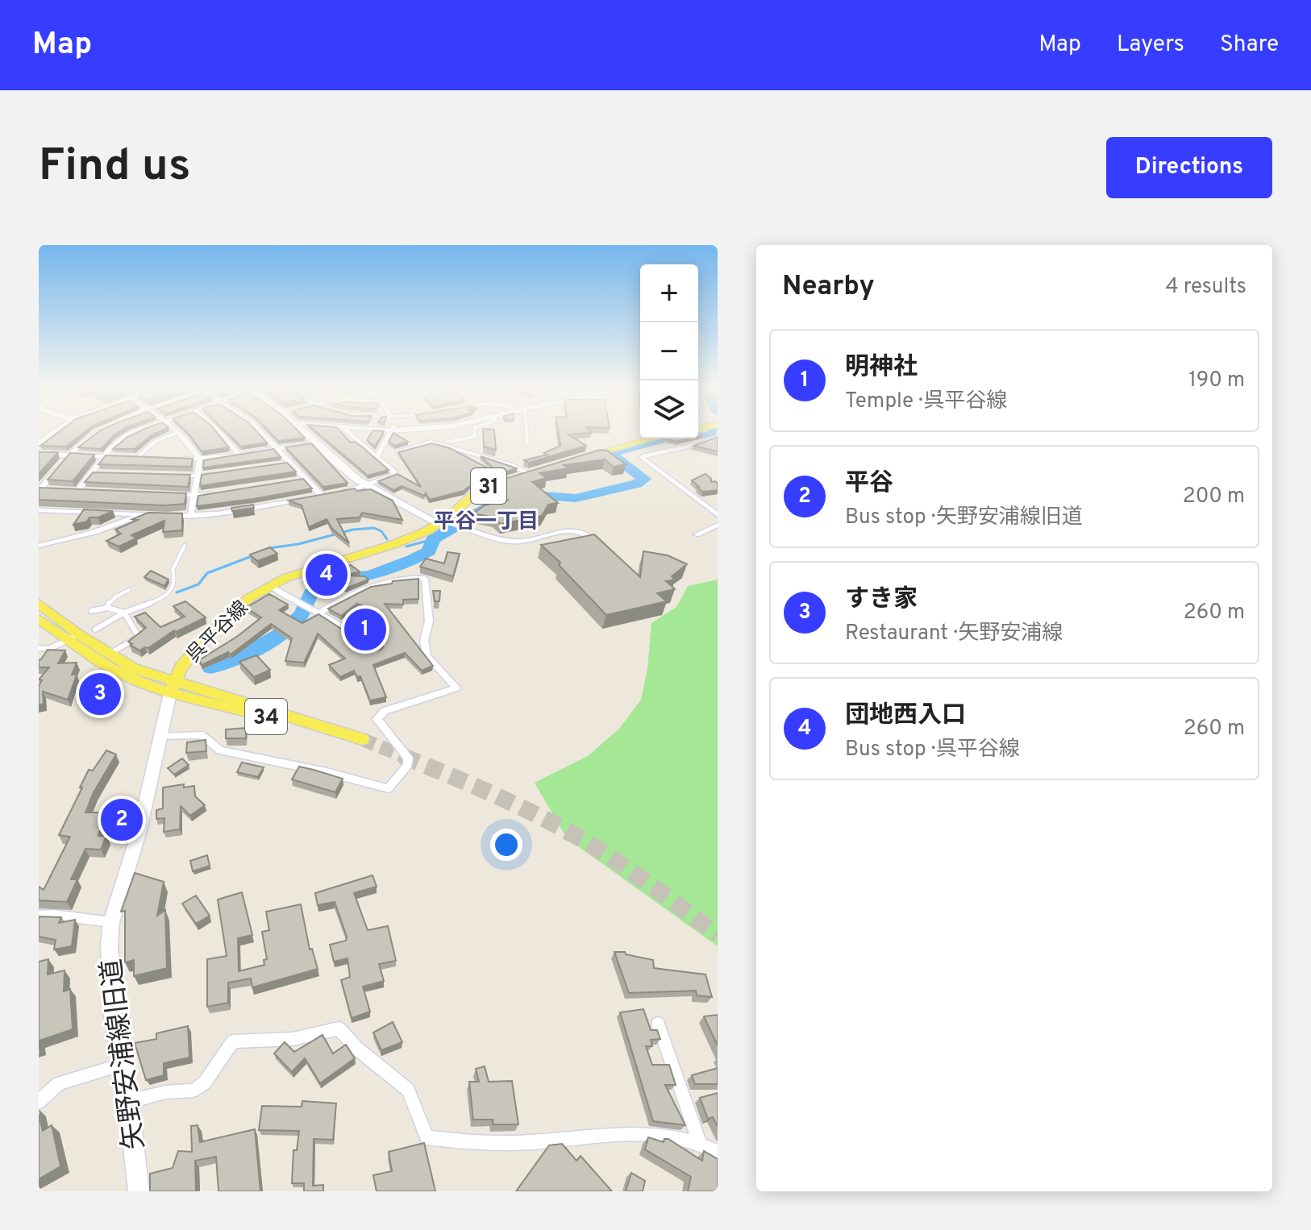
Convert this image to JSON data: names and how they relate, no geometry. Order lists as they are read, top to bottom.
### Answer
{
  "streets": {
    "main road": ["31", "呉平谷線", "34"],
    "street": ["矢野安浦線旧道"]
  },
  "crossings": [
    ["呉平谷線", "34"],
    ["呉平谷線", "矢野安浦線旧道"],
    ["34", "矢野安浦線旧道"]
  ],
  "districts": ["平谷一丁目"],
  "page": {
    "header": "Map",
    "nav": ["Map", "Layers", "Share"],
    "buttons": "Directions",
    "title": "Find us",
    "heading": ["Nearby", "4 results"],
    "map_buttons": ["+", "−"],
    "list": [
      {
        "mark": "1",
        "name": "明神社",
        "note": "Temple · 呉平谷線",
        "value": "190 m"
      },
      {
        "mark": "2",
        "name": "平谷",
        "note": "Bus stop · 矢野安浦線旧道",
        "value": "200 m"
      },
      {
        "mark": "3",
        "name": "すき家",
        "note": "Restaurant · 矢野安浦線",
        "value": "260 m"
      },
      {
        "mark": "4",
        "name": "団地西入口",
        "note": "Bus stop · 呉平谷線",
        "value": "260 m"
      }
    ],
    "pins": [
      "4",
      "1",
      "3",
      "2"
    ]
  }
}
